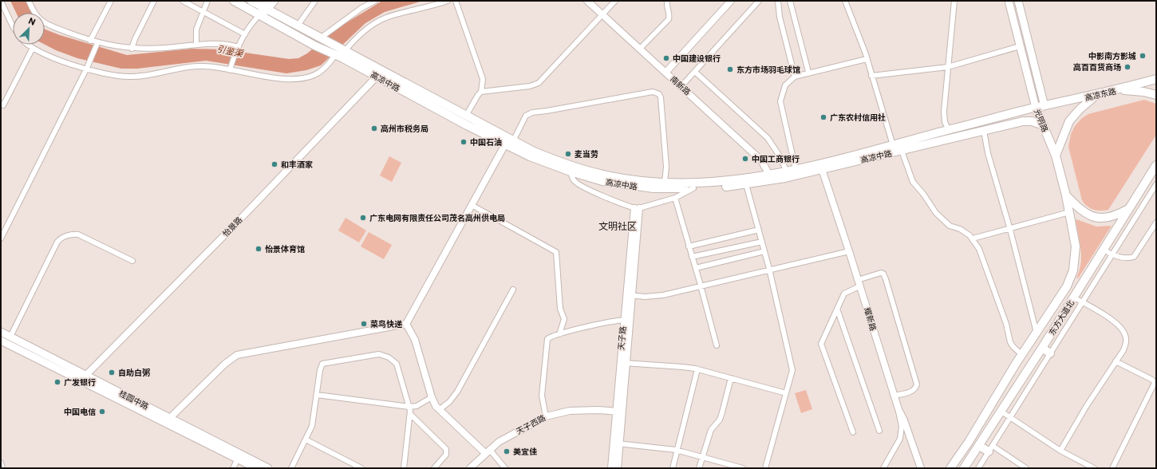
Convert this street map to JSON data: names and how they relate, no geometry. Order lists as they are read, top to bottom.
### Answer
{
  "streets": {
    "main road": [
      "高凉中路",
      "高凉东路",
      "光明路",
      "东方大道北",
      "桂圆中路"
    ],
    "street": [
      "南新路",
      "怡景路",
      "耀新路",
      "天子路",
      "天子西路"
    ]
  },
  "crossings": [
    ["高凉中路", "南新路"],
    ["高凉中路", "高凉东路"],
    ["高凉中路", "光明路"],
    ["高凉中路", "怡景路"],
    ["高凉中路", "耀新路"],
    ["高凉东路", "光明路"],
    ["光明路", "东方大道北"],
    ["怡景路", "桂圆中路"],
    ["天子路", "天子西路"]
  ],
  "districts": ["文明社区"],
  "water": ["引鉴渠"],
  "places": [
    "中影南方影城",
    "中国建设银行",
    "高百百货商场",
    "东方市场羽毛球馆",
    "广东农村信用社",
    "高州市税务局",
    "中国石油",
    "麦当劳",
    "中国工商银行",
    "和丰酒家",
    "广东电网有限责任公司茂名高州供电局",
    "怡景体育馆",
    "菜鸟快递",
    "自助白粥",
    "广发银行",
    "中国电信",
    "美宜佳"
  ],
  "north": "top right"
}
